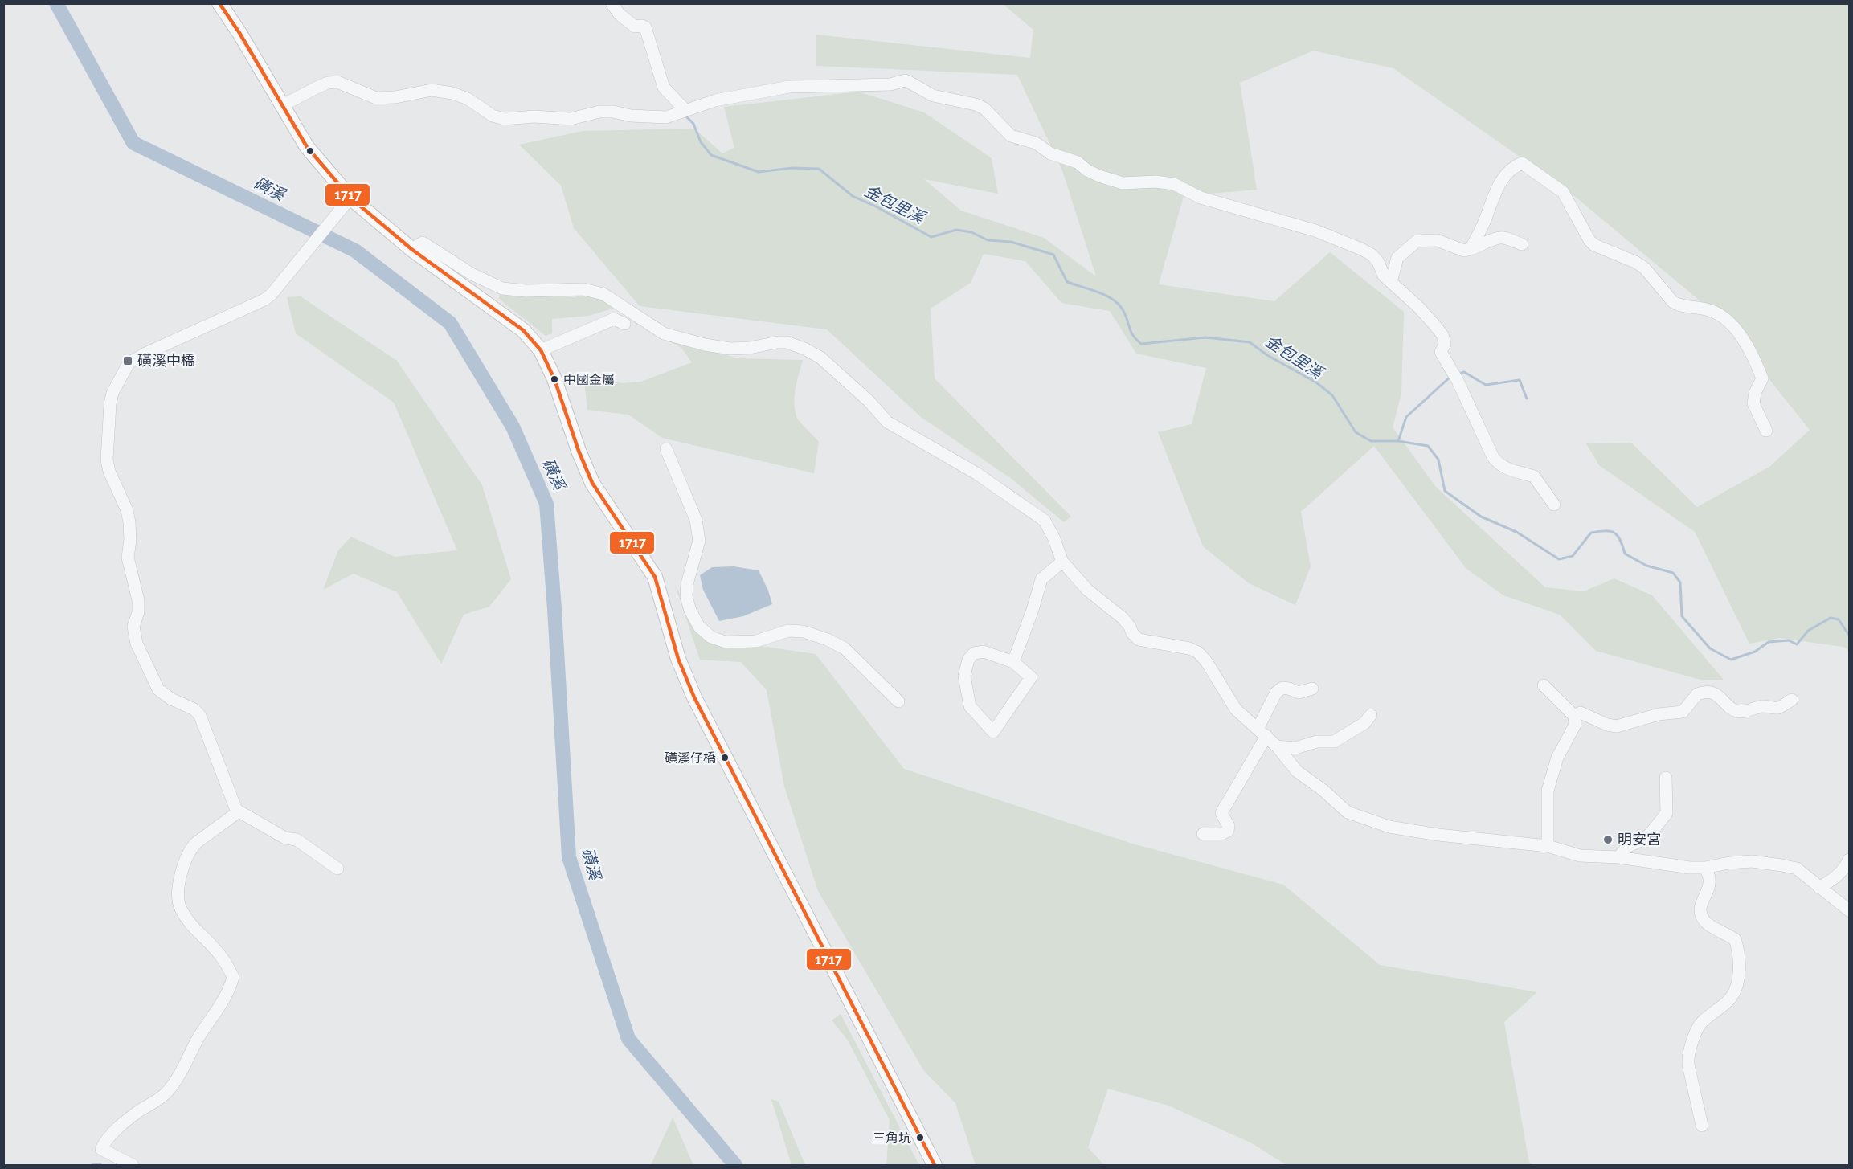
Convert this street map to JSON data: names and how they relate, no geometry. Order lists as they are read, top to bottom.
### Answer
{
  "water": ["磺溪", "金包里溪"],
  "places": {
    "transit": ["磺溪中橋"],
    "other": [
      "中國金屬",
      "磺溪仔橋",
      "明安宮",
      "三角坑"
    ]
  },
  "lines": ["transit line 1717"]
}
